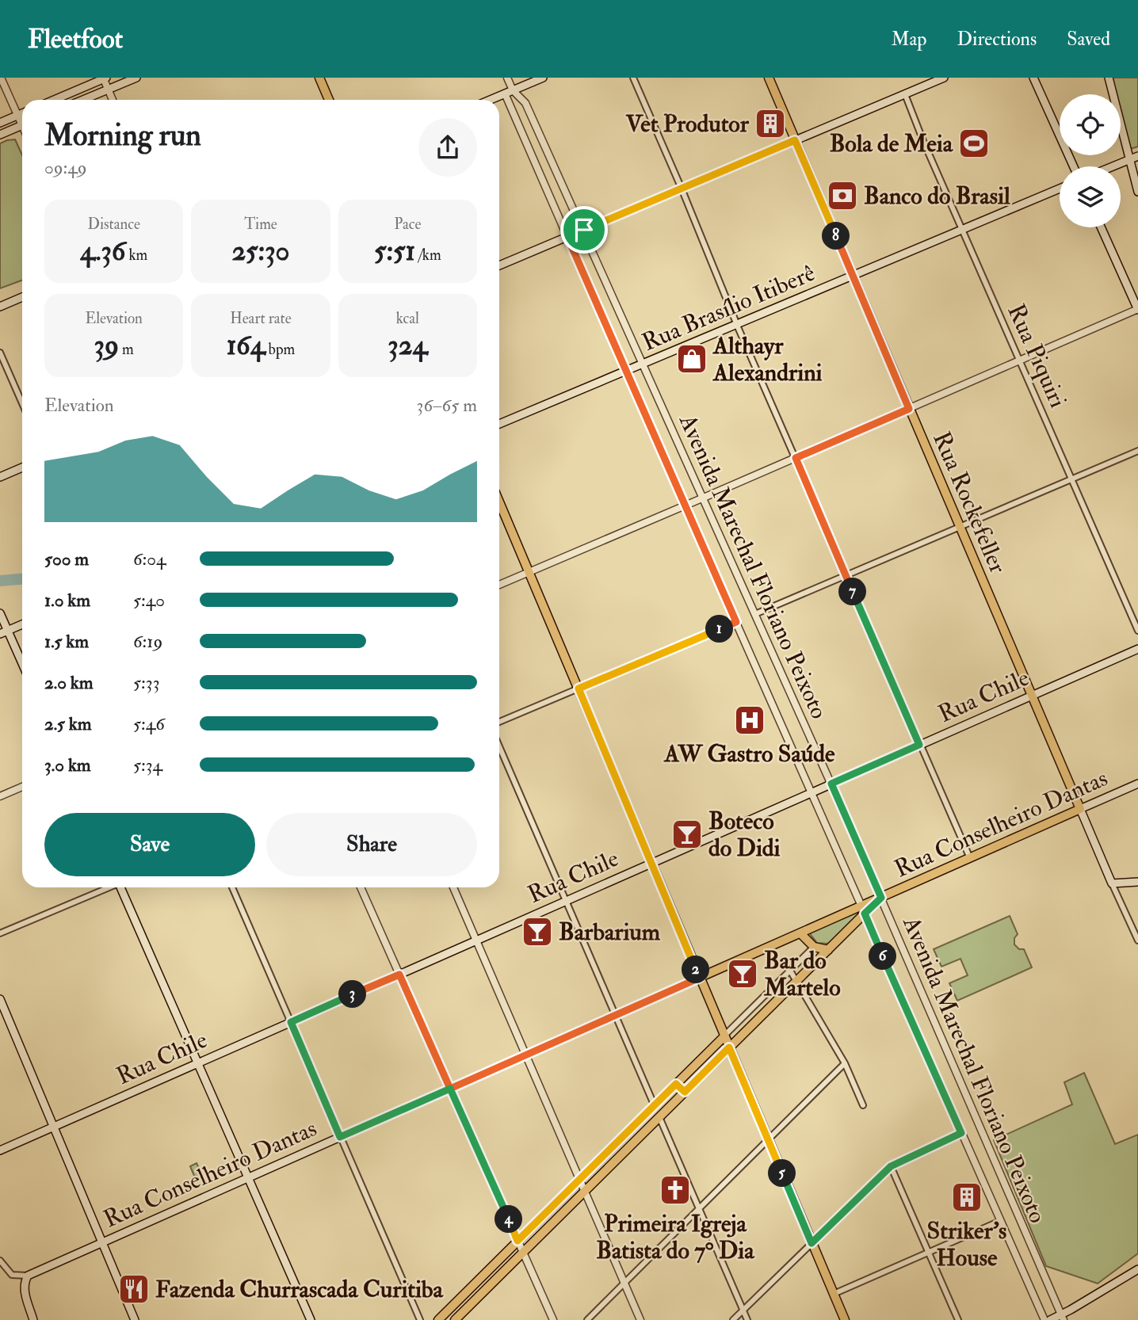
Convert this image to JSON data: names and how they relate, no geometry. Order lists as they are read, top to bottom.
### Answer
{
  "streets": {
    "main road": [
      "Rua Brasílio Itiberê",
      "Rua Rockefeller",
      "Rua Chile",
      "Rua Conselheiro Dantas"
    ],
    "street": ["Rua Piquiri", "Avenida Marechal Floriano Peixoto"]
  },
  "crossings": [
    ["Rua Brasílio Itiberê", "Rua Piquiri"],
    ["Rua Brasílio Itiberê", "Rua Rockefeller"],
    ["Rua Brasílio Itiberê", "Avenida Marechal Floriano Peixoto"],
    ["Rua Rockefeller", "Rua Chile"],
    ["Rua Rockefeller", "Rua Conselheiro Dantas"],
    ["Avenida Marechal Floriano Peixoto", "Rua Chile"],
    ["Avenida Marechal Floriano Peixoto", "Rua Conselheiro Dantas"]
  ],
  "places": {
    "building": ["Vet Produtor", "Striker's House"],
    "sports": ["Bola de Meia"],
    "bank": ["Banco do Brasil"],
    "shop": ["Althayr Alexandrini"],
    "hospital": ["AW Gastro Saúde"],
    "bar": ["Boteco do Didi", "Barbarium", "Bar do Martelo"],
    "church": ["Primeira Igreja Batista do 7° Dia"],
    "restaurant": ["Fazenda Churrascada Curitiba"]
  },
  "page": {
    "header": "Fleetfoot",
    "nav": ["Map", "Directions", "Saved"],
    "heading": ["Morning run", "09:49"],
    "stats": [
      ["Distance", "4.36 km"],
      ["Time", "25:30"],
      ["Pace", "5:51 /km"],
      ["Elevation", "39 m"],
      ["Heart rate", "164 bpm"],
      ["kcal", "324"]
    ],
    "pins": [
      "8",
      "7",
      "1",
      "6",
      "2",
      "3",
      "5",
      "4"
    ],
    "chart": ["Elevation", "36–65 m"],
    "list": [
      {
        "name": "500 m",
        "note": "6:04"
      },
      {
        "name": "1.0 km",
        "note": "5:40"
      },
      {
        "name": "1.5 km",
        "note": "6:19"
      },
      {
        "name": "2.0 km",
        "note": "5:33"
      },
      {
        "name": "2.5 km",
        "note": "5:46"
      },
      {
        "name": "3.0 km",
        "note": "5:34"
      }
    ],
    "buttons": ["Save", "Share"]
  }
}
